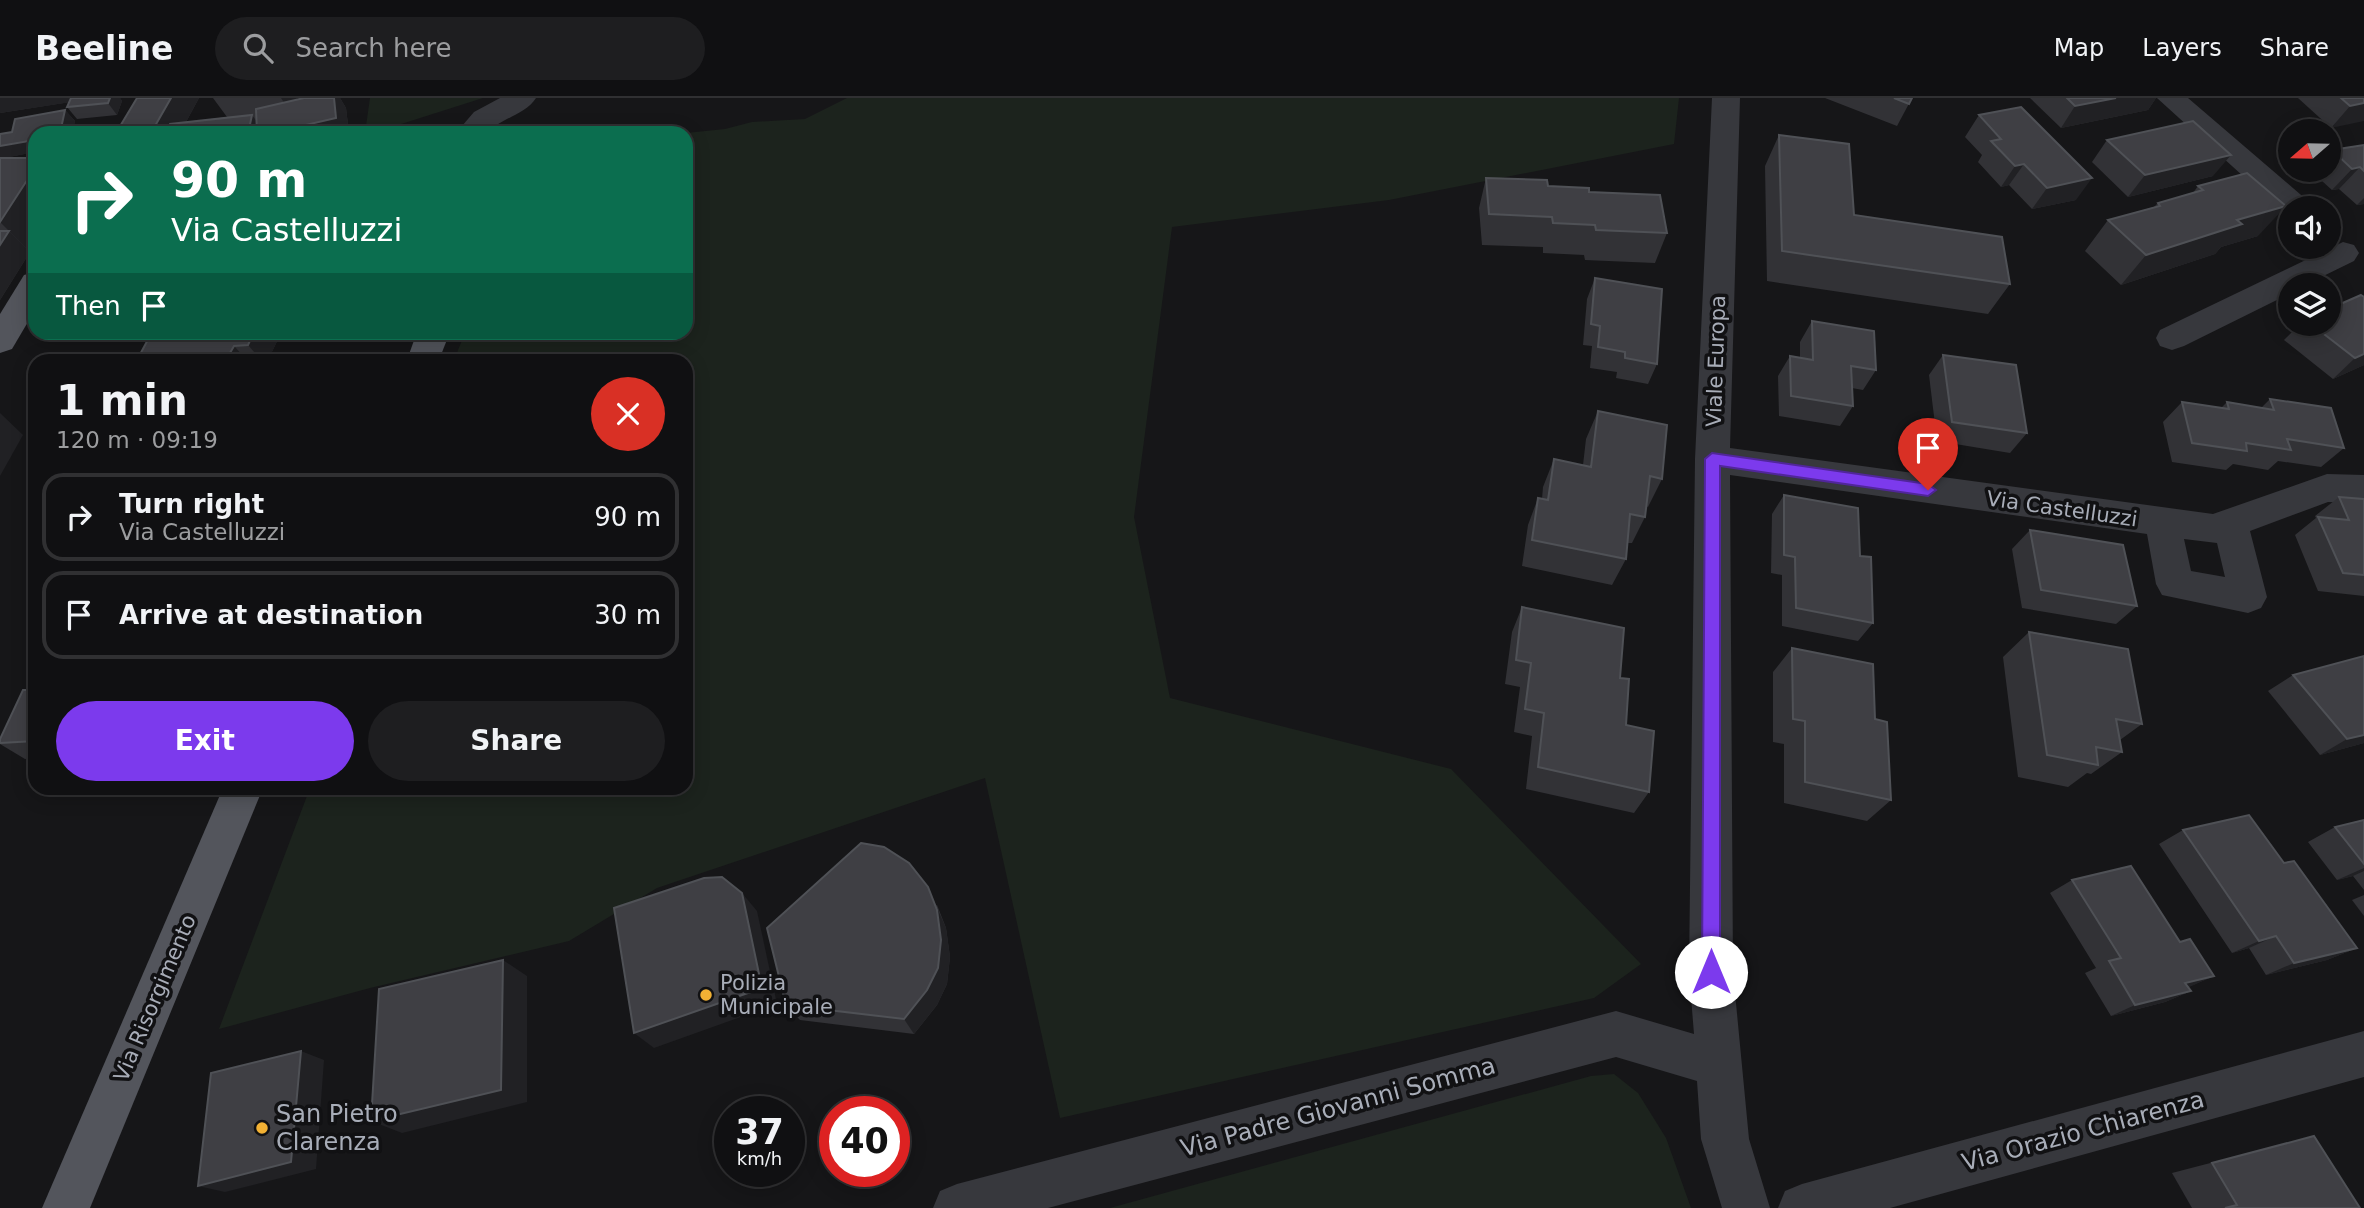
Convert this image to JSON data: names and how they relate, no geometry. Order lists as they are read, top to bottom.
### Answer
{
  "streets": {
    "main road": ["Via Risorgimento"],
    "street": [
      "Viale Europa",
      "Via Castelluzzi",
      "Via Padre Giovanni Somma",
      "Via Orazio Chiarenza"
    ]
  },
  "crossings": [
    ["Viale Europa", "Via Castelluzzi"],
    ["Viale Europa", "Via Padre Giovanni Somma"]
  ],
  "places": ["Polizia Municipale", "San Pietro Clarenza"],
  "north": "left",
  "page": {
    "header": "Beeline",
    "search": "Search here",
    "nav": ["Map", "Layers", "Share"],
    "turn": ["90 m", "Via Castelluzzi"],
    "then": "Then",
    "heading": ["1 min", "120 m · 09:19"],
    "list": [
      {
        "name": "Turn right",
        "note": "Via Castelluzzi",
        "value": "90 m"
      },
      {
        "name": "Arrive at destination",
        "value": "30 m"
      }
    ],
    "buttons": ["Exit", "Share"],
    "speed": "37 km/h",
    "limit": "40"
  }
}
